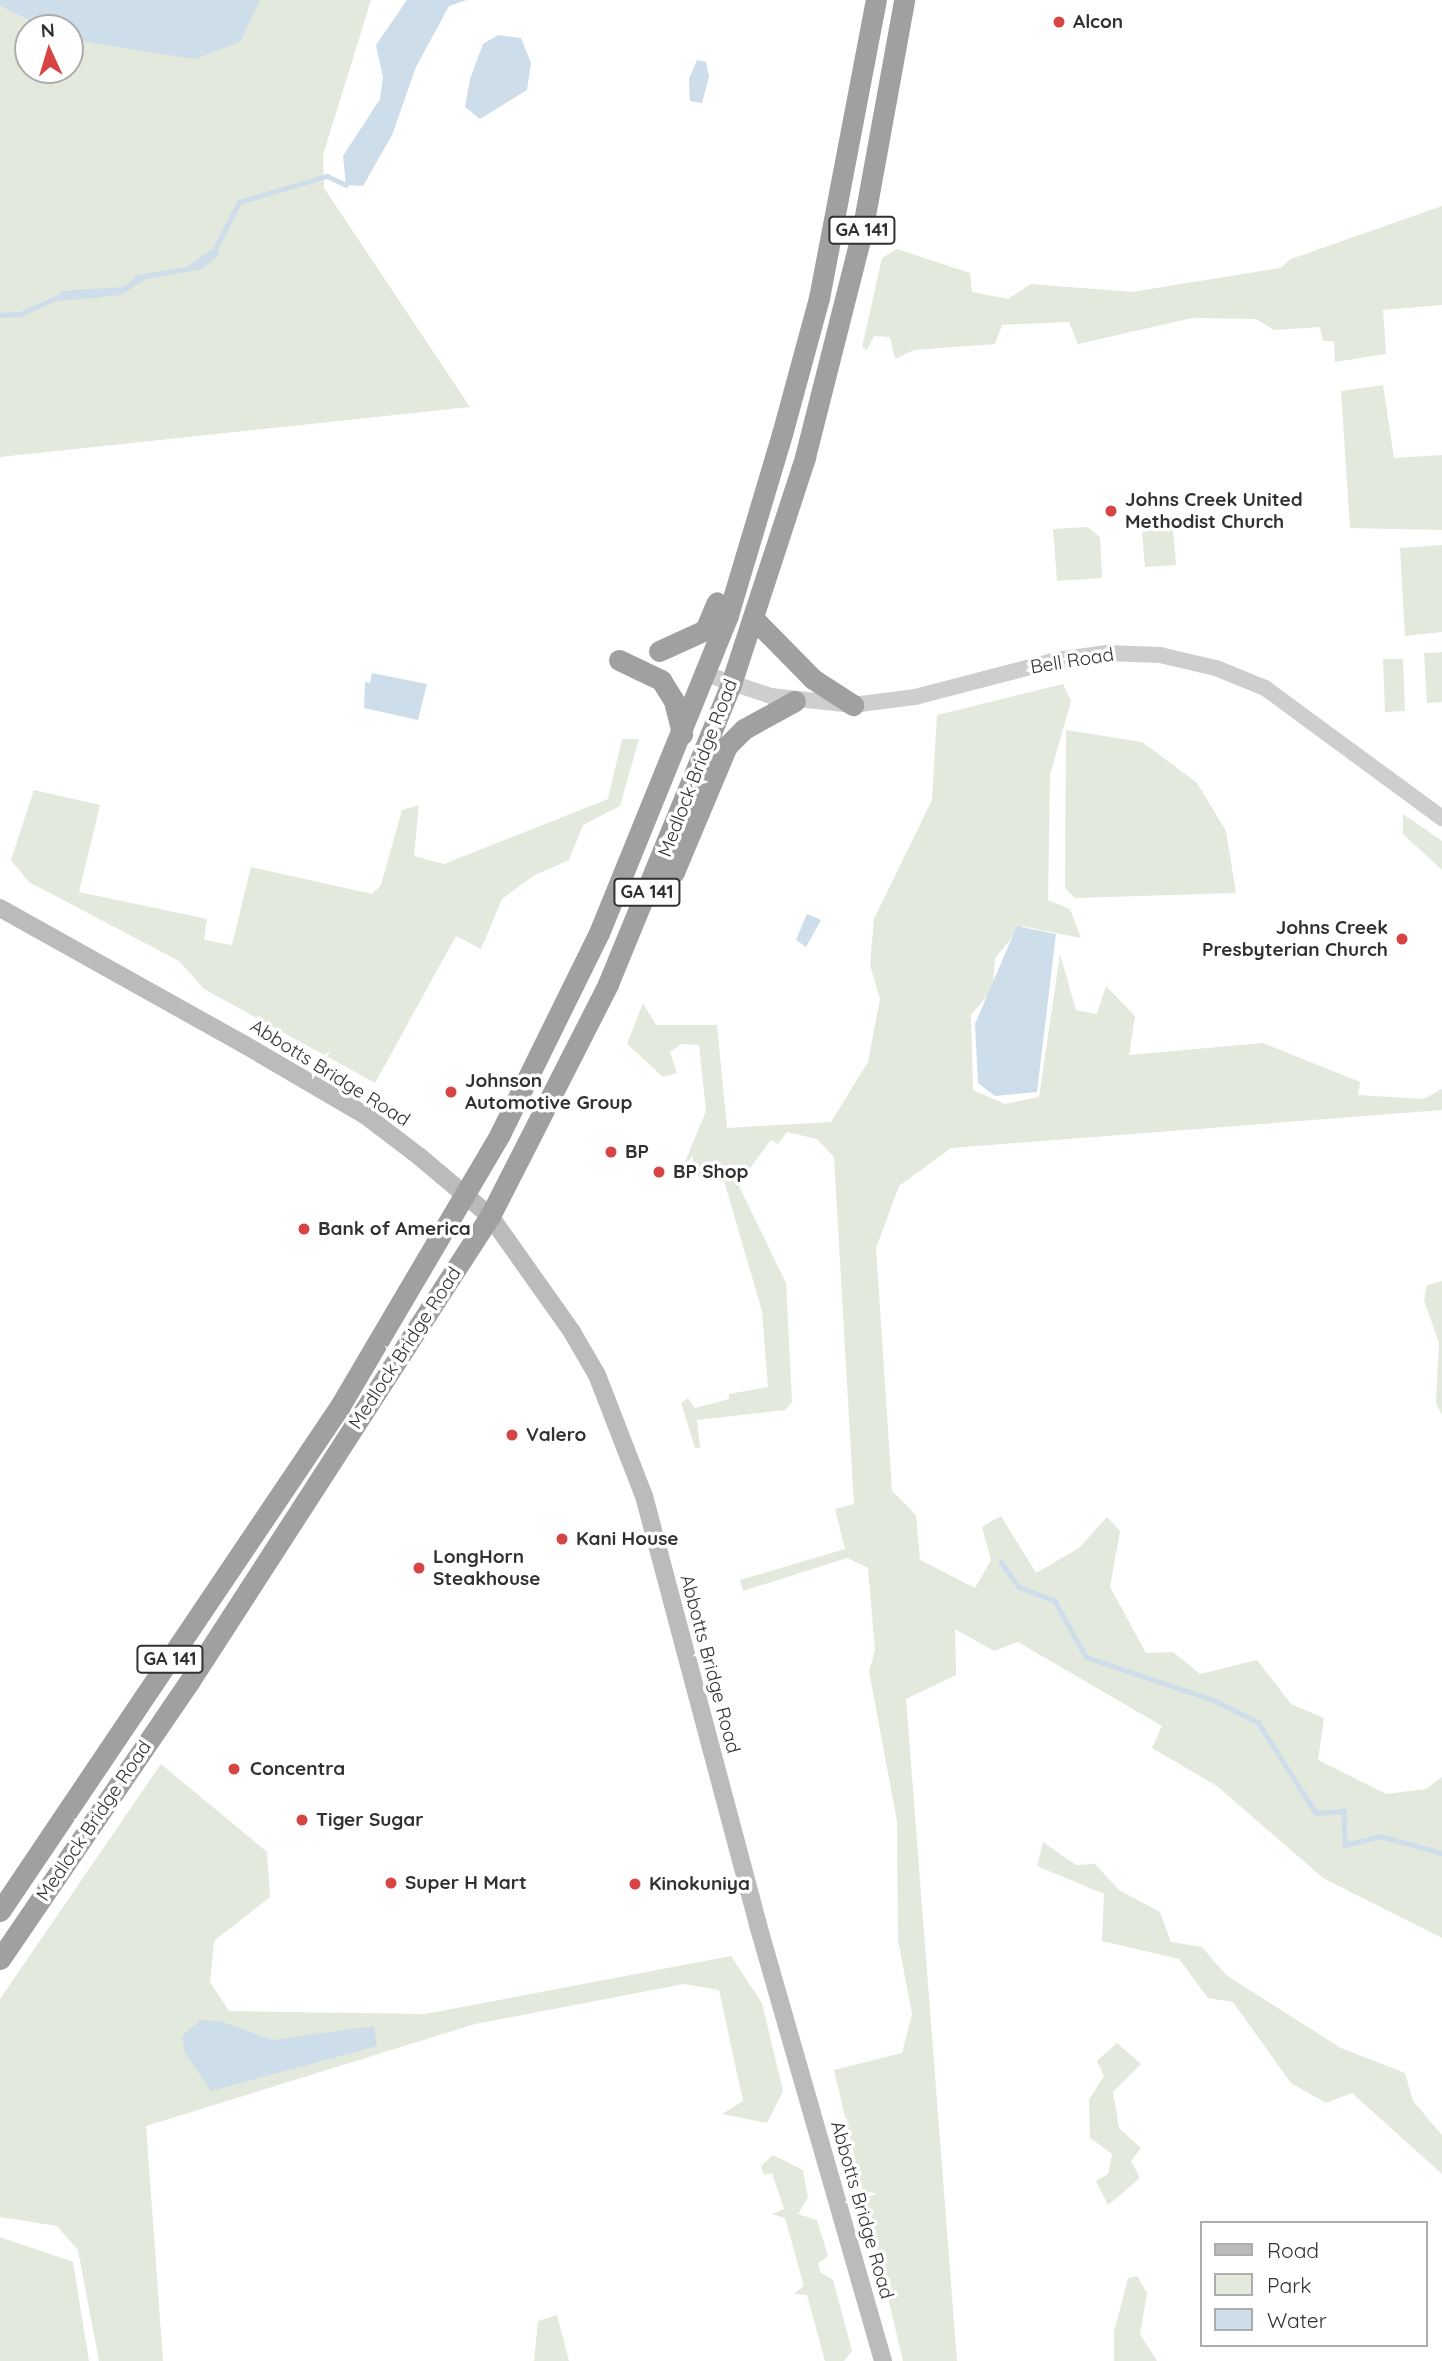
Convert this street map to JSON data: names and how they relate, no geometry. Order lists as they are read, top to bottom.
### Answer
{
  "streets": {
    "highway": ["GA 141", "Medlock Bridge Road"],
    "main road": ["Abbotts Bridge Road"],
    "street": ["Bell Road"]
  },
  "crossings": [
    ["Bell Road", "Medlock Bridge Road"],
    ["Medlock Bridge Road", "Abbotts Bridge Road"]
  ],
  "places": [
    "Alcon",
    "Johns Creek United Methodist Church",
    "Johns Creek Presbyterian Church",
    "Johnson Automotive Group",
    "BP",
    "BP Shop",
    "Bank of America",
    "Valero",
    "Kani House",
    "LongHorn Steakhouse",
    "Concentra",
    "Tiger Sugar",
    "Super H Mart",
    "Kinokuniya"
  ],
  "legend": ["Road", "Park", "Water"],
  "north": "top"
}
